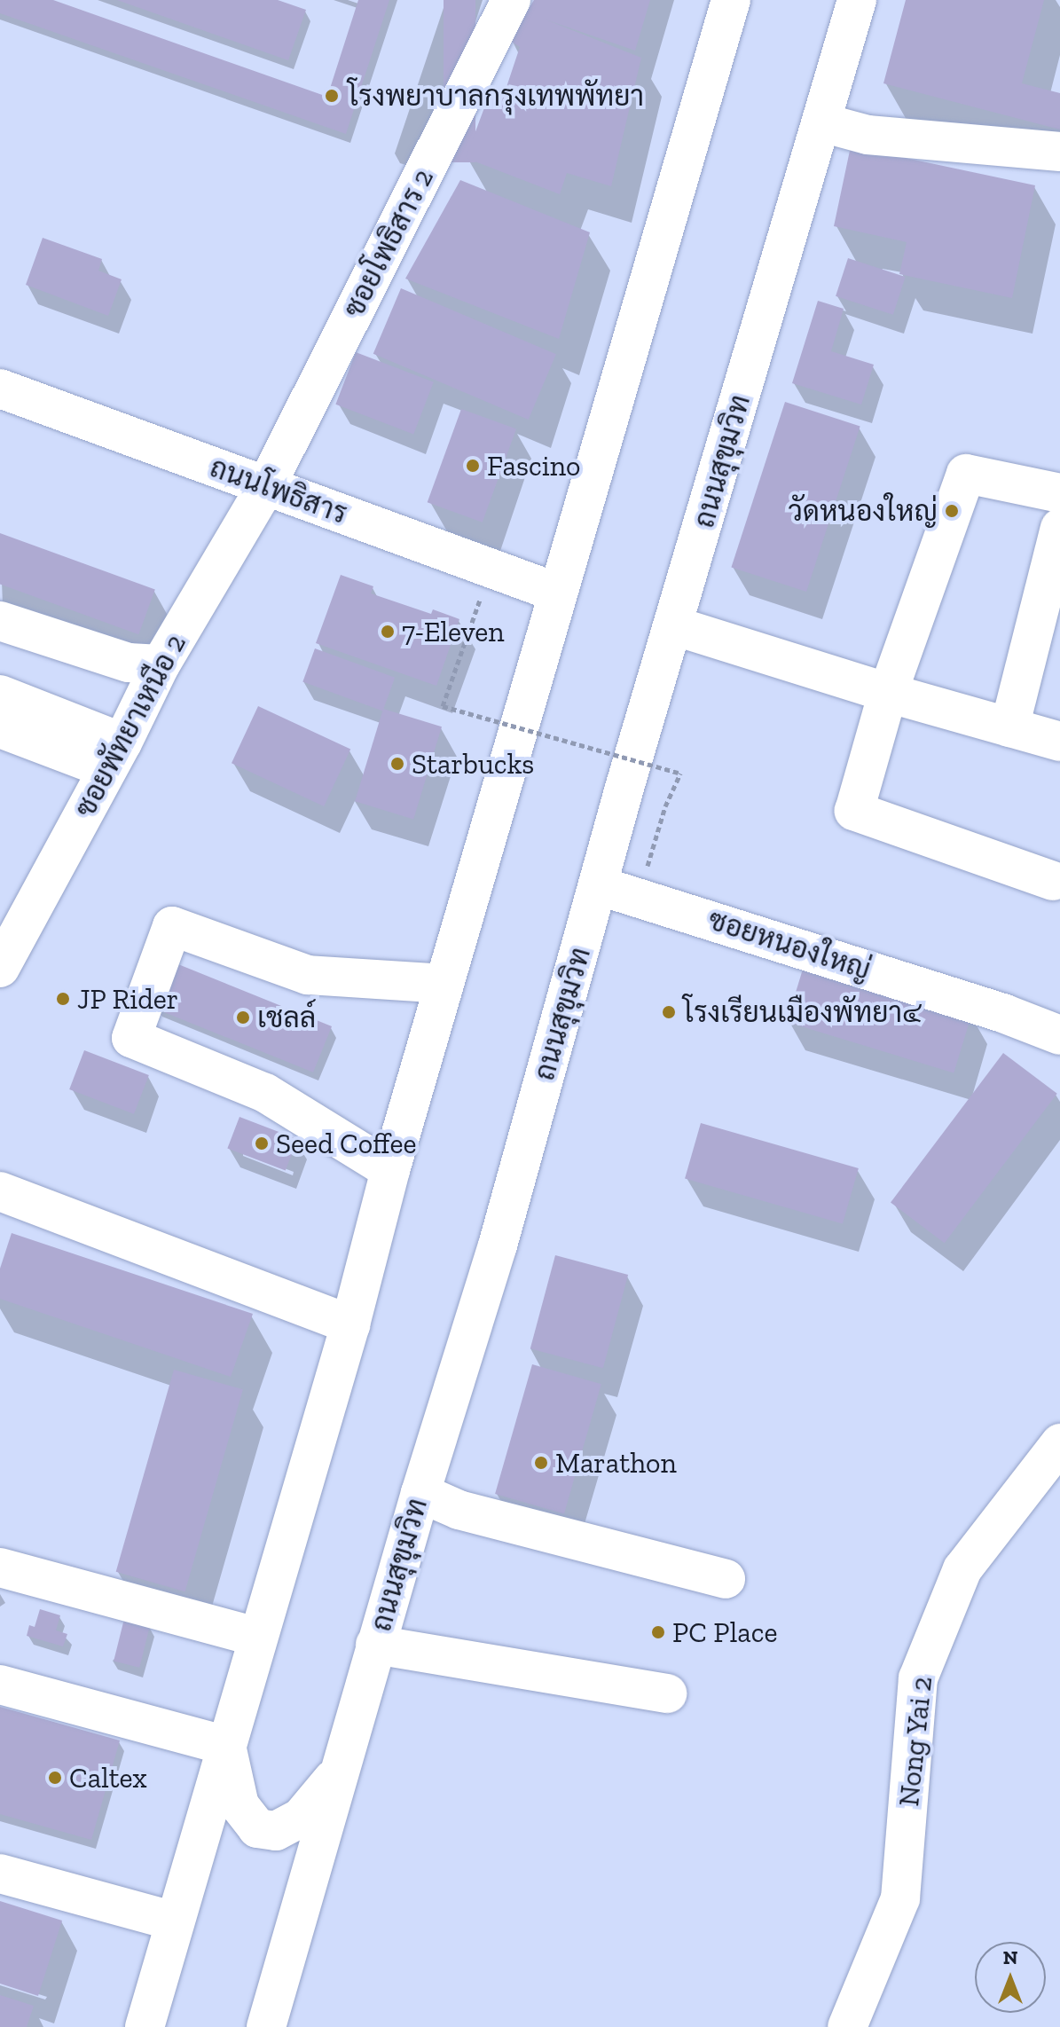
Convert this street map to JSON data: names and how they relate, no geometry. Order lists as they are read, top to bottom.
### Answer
{
  "streets": {
    "main road": [
      "ซอยโพธิสาร 2",
      "ถนนสุขุมวิท",
      "ถนนโพธิสาร",
      "ซอยพัทยาเหนือ 2",
      "ซอยหนองใหญ่",
      "Nong Yai 2"
    ]
  },
  "crossings": [
    ["ซอยโพธิสาร 2", "ถนนโพธิสาร"],
    ["ซอยโพธิสาร 2", "ซอยพัทยาเหนือ 2"],
    ["ถนนสุขุมวิท", "ซอยหนองใหญ่"],
    ["ถนนโพธิสาร", "ซอยพัทยาเหนือ 2"]
  ],
  "places": [
    "โรงพยาบาลกรุงเทพพัทยา",
    "Fascino",
    "วัดหนองใหญ่",
    "7-Eleven",
    "Starbucks",
    "JP Rider",
    "โรงเรียนเมืองพัทยา๔",
    "เชลล์",
    "Seed Coffee",
    "Marathon",
    "PC Place",
    "Caltex"
  ],
  "north": "top"
}
